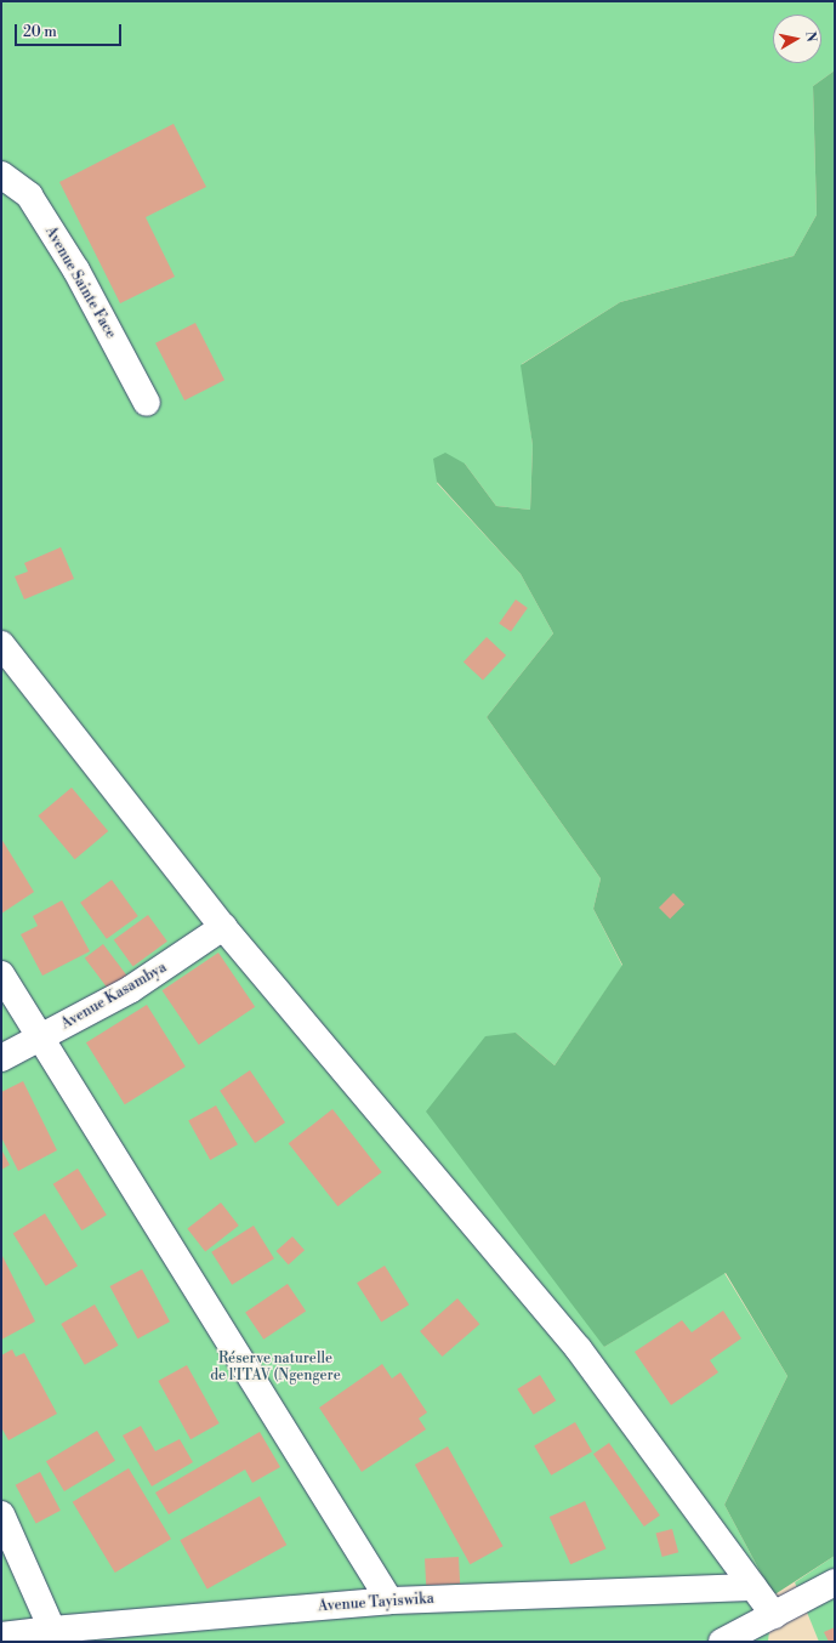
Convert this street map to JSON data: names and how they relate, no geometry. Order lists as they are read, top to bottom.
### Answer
{
  "streets": {
    "street": ["Avenue Sainte Face", "Avenue Kasambya", "Avenue Tayiswika"]
  },
  "parks": ["Réserve naturelle de l'ITAV (Ngengere"],
  "scale_bar": "20 m",
  "north": "right"
}
